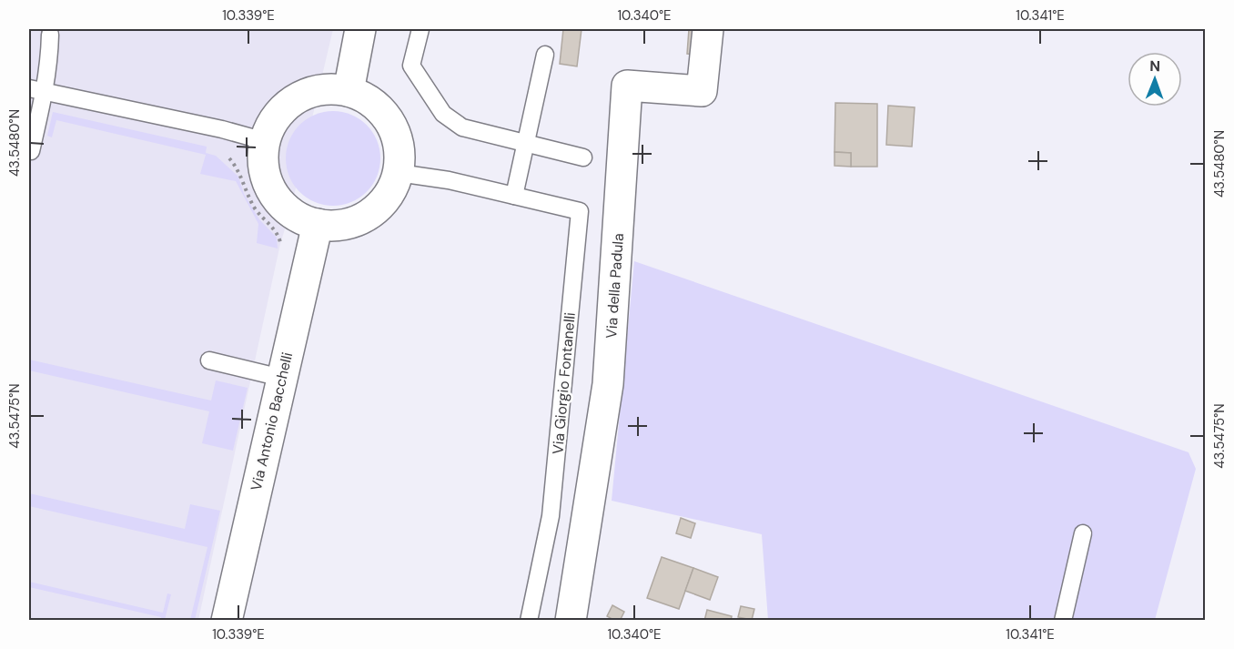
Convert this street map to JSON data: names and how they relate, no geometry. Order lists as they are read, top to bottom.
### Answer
{
  "streets": {
    "street": ["Via della Padula", "Via Antonio Bacchelli"],
    "lane": ["Via Giorgio Fontanelli"]
  },
  "crossings": [
    ["Via Giorgio Fontanelli", "Via Antonio Bacchelli"]
  ],
  "north": "top",
  "coordinates": [
    "10.339°E",
    "10.340°E",
    "10.341°E",
    "43.5480°N",
    "43.5475°N"
  ]
}
